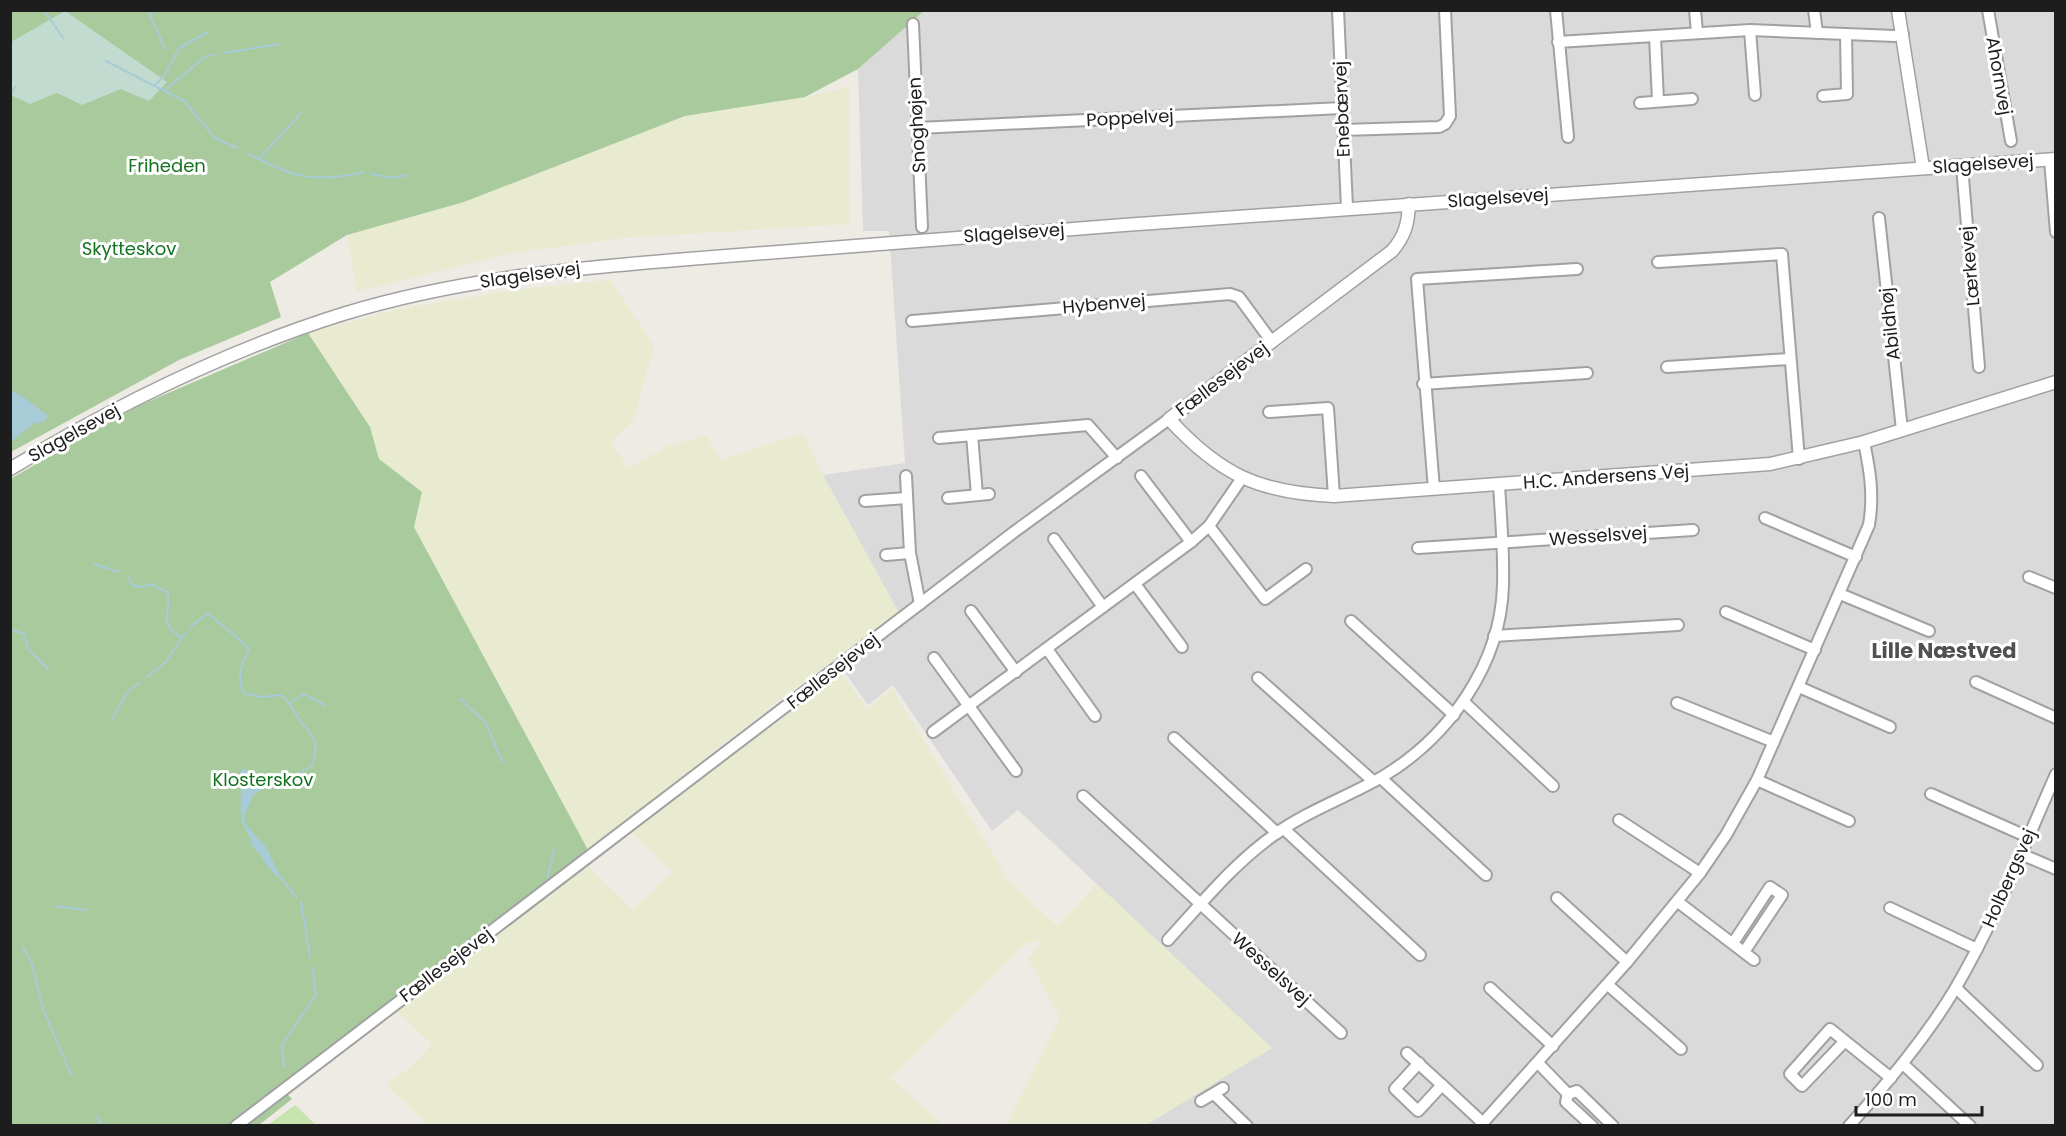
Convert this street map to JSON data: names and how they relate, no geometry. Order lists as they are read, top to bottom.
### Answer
{
  "streets": {
    "street": [
      "Ahornvej",
      "Enebærvej",
      "Poppelvej",
      "Snoghøjen",
      "Slagelsevej",
      "Lærkevej",
      "Hybenvej",
      "Abildhøj",
      "Fællesejevej",
      "H.C. Andersens Vej",
      "Wesselsvej",
      "Holbergsvej"
    ]
  },
  "crossings": [
    ["Enebærvej", "Poppelvej"],
    ["Enebærvej", "Slagelsevej"],
    ["Poppelvej", "Snoghøjen"],
    ["Slagelsevej", "Lærkevej"],
    ["Slagelsevej", "Fællesejevej"],
    ["Hybenvej", "Fællesejevej"],
    ["Abildhøj", "H.C. Andersens Vej"],
    ["Fællesejevej", "H.C. Andersens Vej"]
  ],
  "districts": ["Lille Næstved"],
  "parks": ["Friheden", "Skytteskov", "Klosterskov"],
  "scale_bar": "100 m"
}
